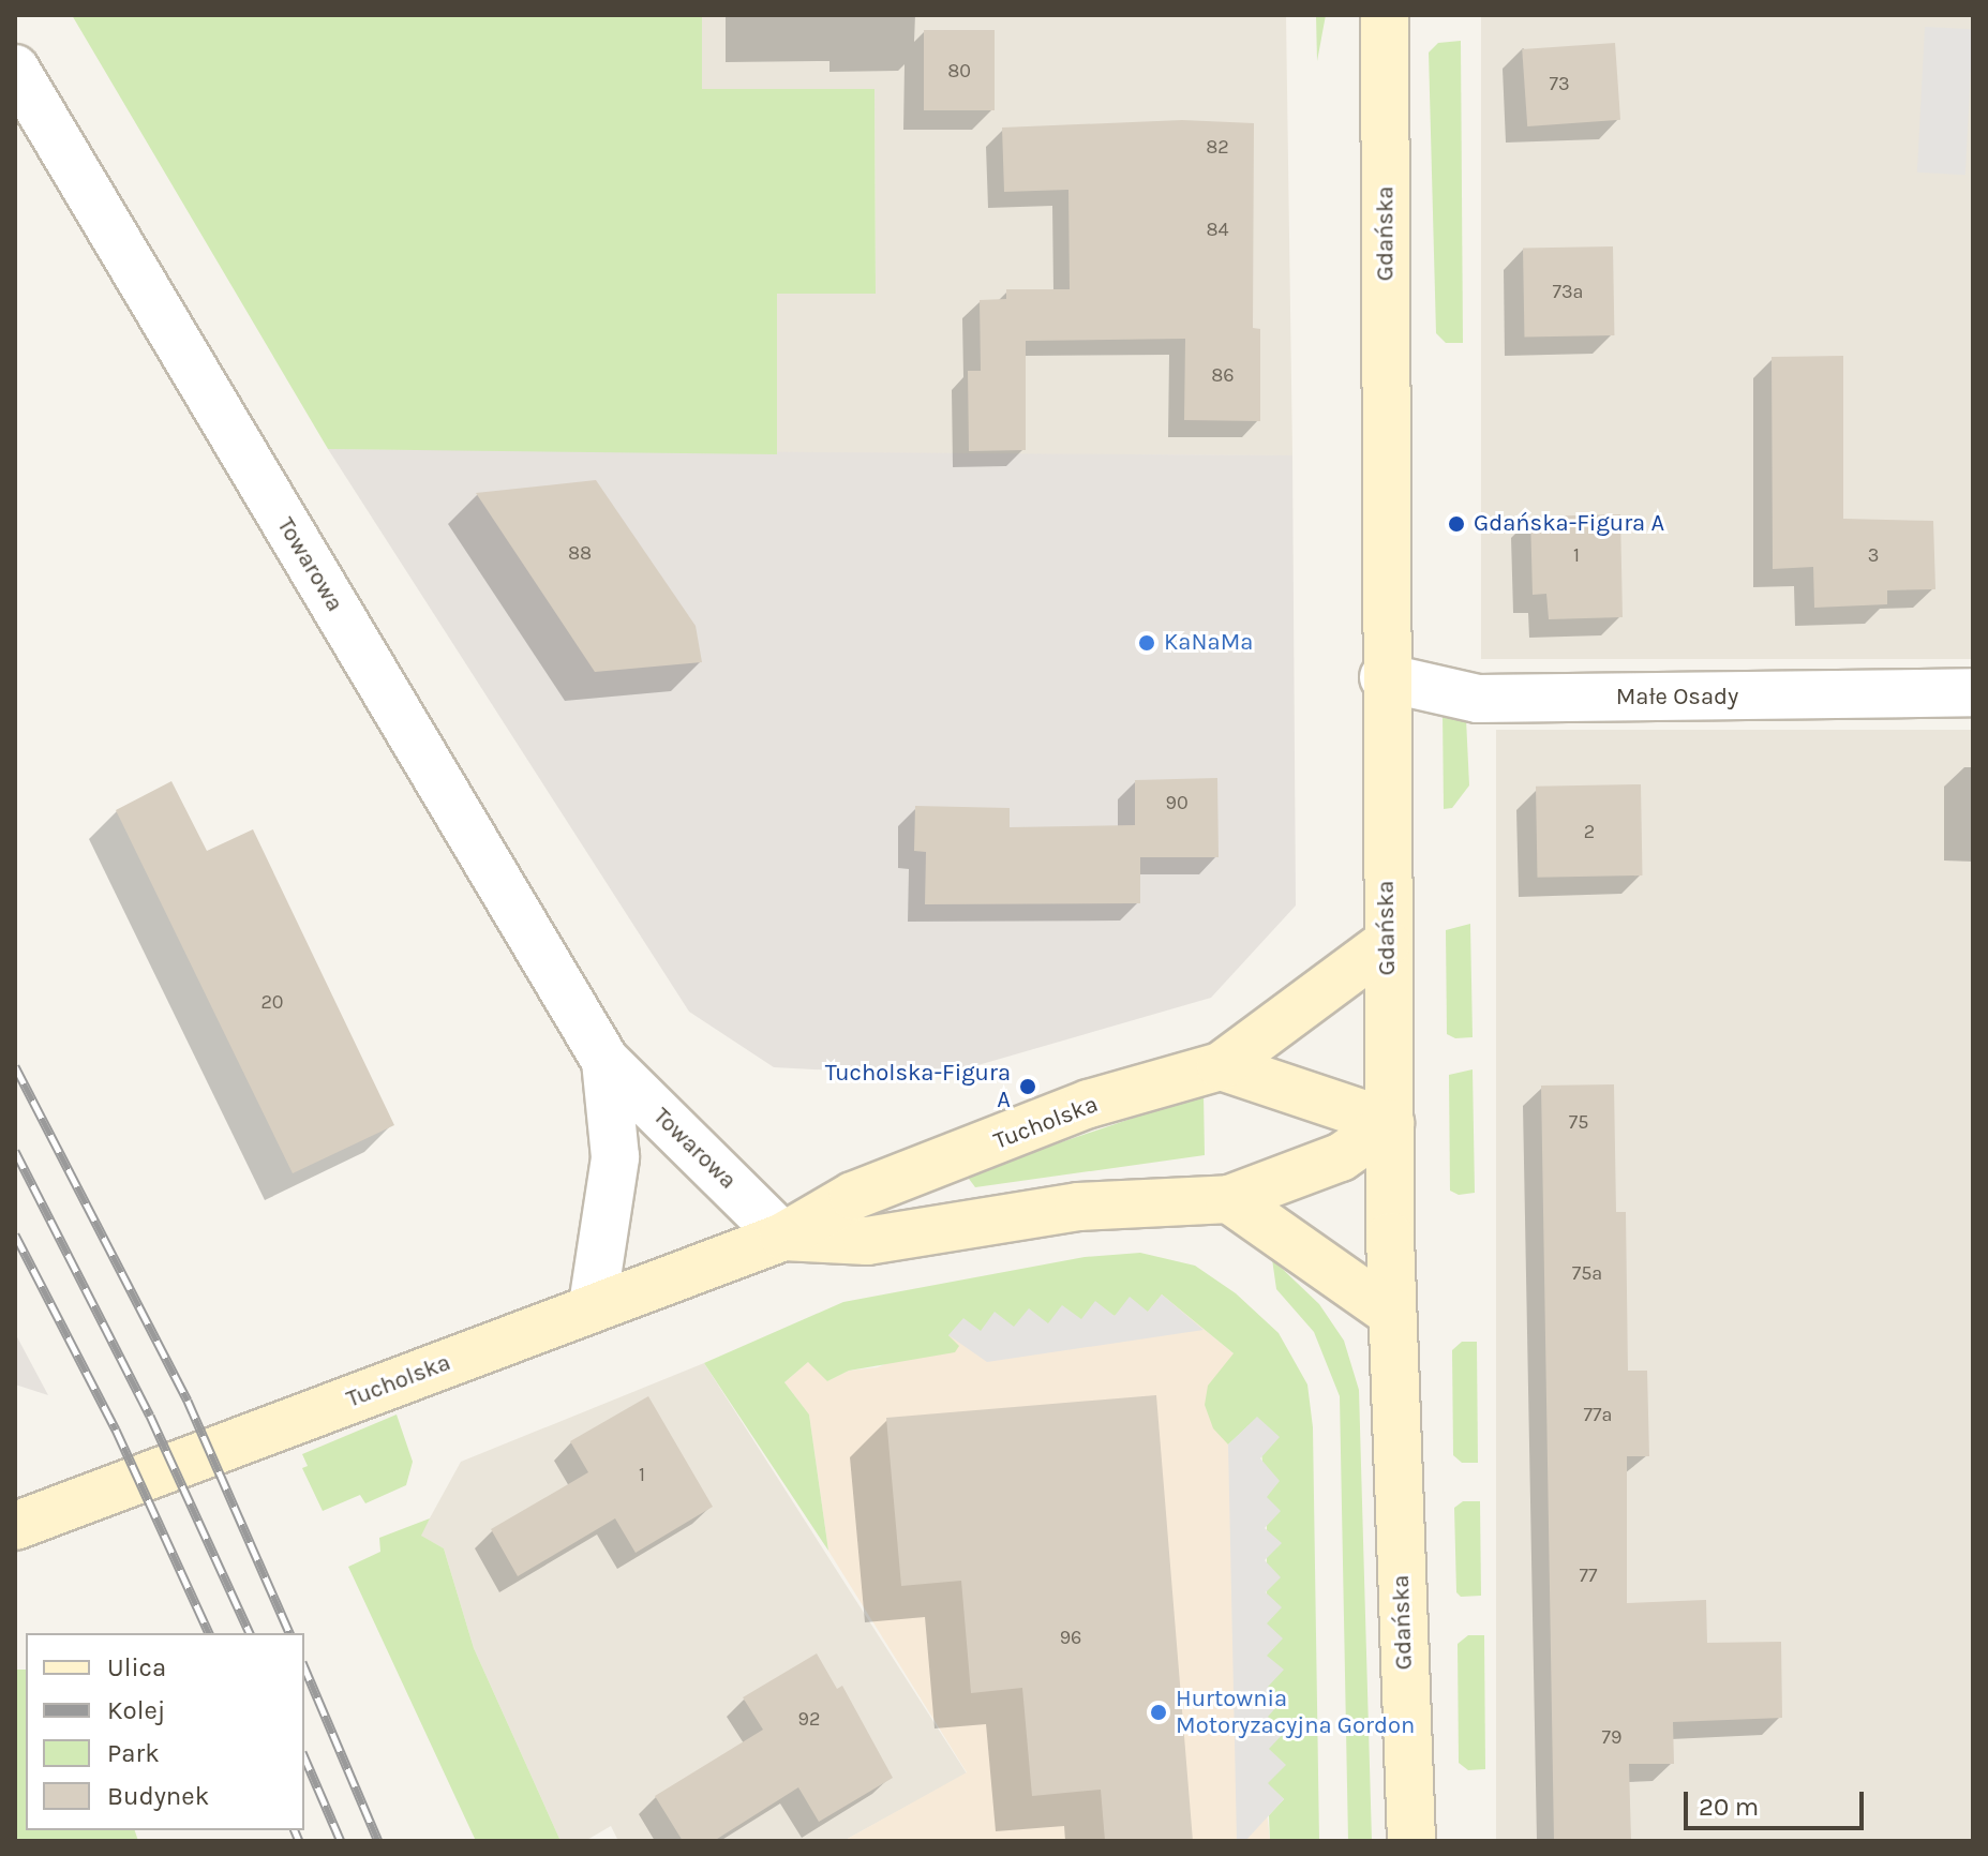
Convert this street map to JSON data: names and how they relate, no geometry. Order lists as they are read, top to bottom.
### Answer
{
  "streets": {
    "main road": ["Gdańska", "Tucholska"],
    "street": ["Towarowa", "Małe Osady"]
  },
  "crossings": [
    ["Gdańska", "Małe Osady"],
    ["Gdańska", "Tucholska"],
    ["Towarowa", "Tucholska"]
  ],
  "places": [
    "Gdańska-Figura A",
    "KaNaMa",
    "Tucholska-Figura A",
    "Hurtownia Motoryzacyjna Gordon"
  ],
  "house_numbers": [
    "80",
    "73",
    "82",
    "84",
    "73a",
    "86",
    "88",
    "1",
    "3",
    "90",
    "2",
    "20",
    "75",
    "75a",
    "77a",
    "1",
    "77",
    "96",
    "92",
    "79"
  ],
  "legend": [
    "Ulica",
    "Kolej",
    "Park",
    "Budynek"
  ],
  "scale_bar": "20 m"
}
